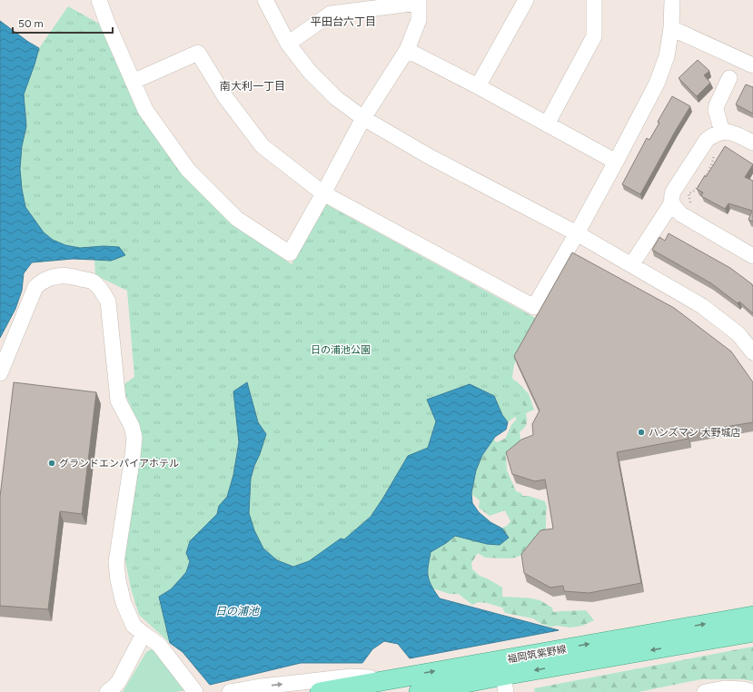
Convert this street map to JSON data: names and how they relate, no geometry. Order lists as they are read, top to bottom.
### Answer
{
  "streets": {
    "main road": ["福岡筑紫野線"]
  },
  "districts": ["平田台六丁目", "南大利一丁目"],
  "water": ["日の浦池"],
  "parks": ["日の浦池公園"],
  "places": ["ハンズマン 大野城店", "グランドエンパイアホテル"],
  "scale_bar": "50 m"
}
